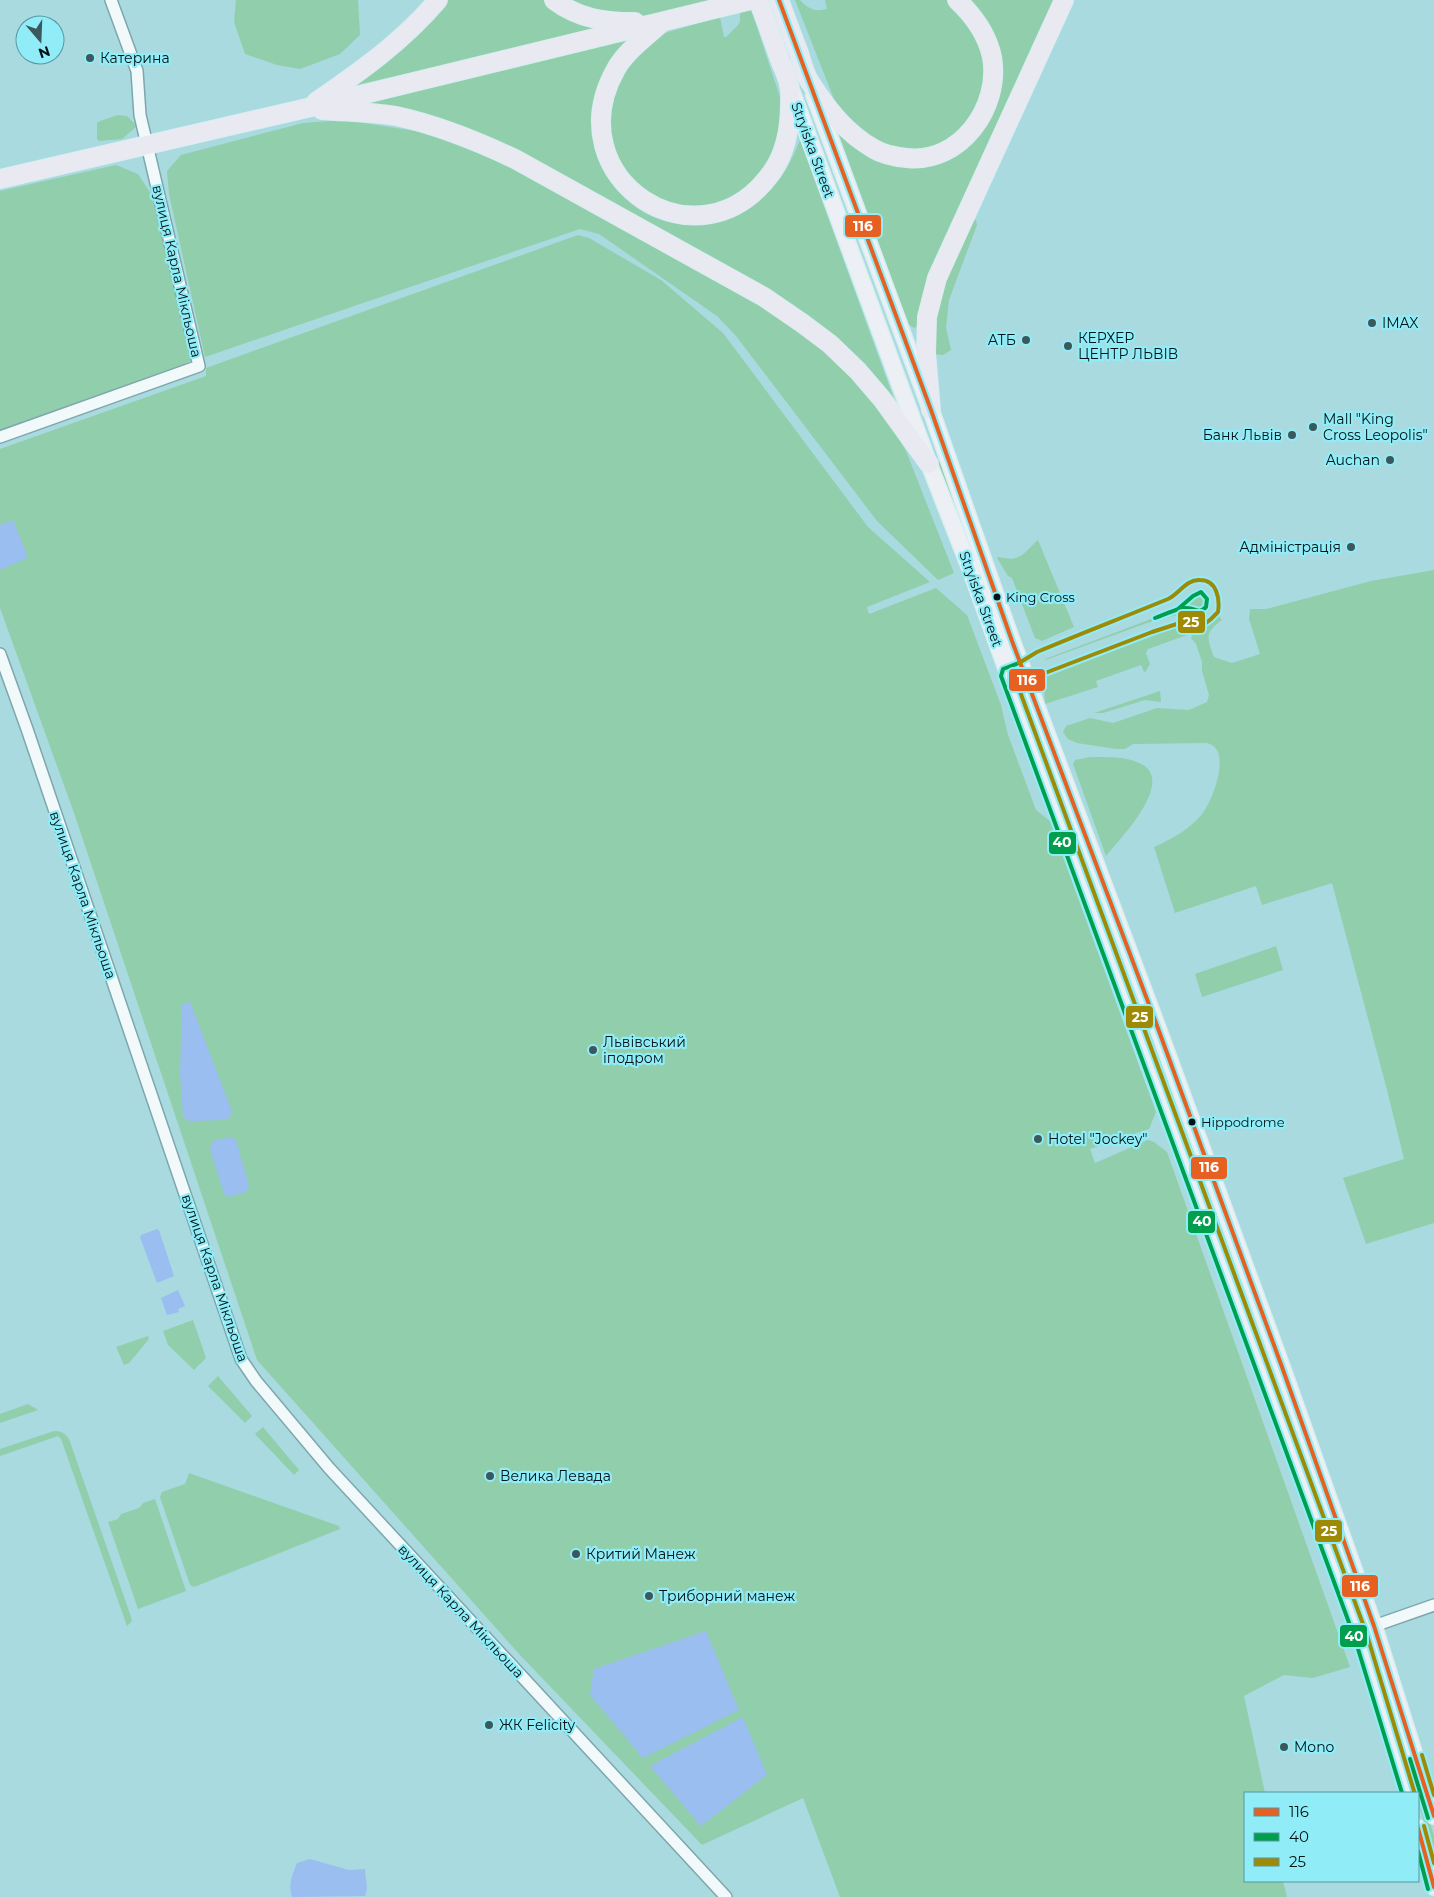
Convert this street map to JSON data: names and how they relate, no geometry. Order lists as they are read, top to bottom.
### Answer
{
  "streets": {
    "main road": ["Stryiska Street"],
    "street": ["вулиця Карла Мікльоша"]
  },
  "places": [
    "Катерина",
    "IMAX",
    "АТБ",
    "КЕРХЕР ЦЕНТР ЛЬВІВ",
    "Mall \"King Cross Leopolis\"",
    "Банк Львів",
    "Auchan",
    "Адміністрація",
    "King Cross",
    "Львівський іподром",
    "Hippodrome",
    "Hotel \"Jockey\"",
    "Велика Левада",
    "Критий Манеж",
    "Триборний манеж",
    "ЖК Felicity",
    "Mono"
  ],
  "lines": ["transit line 116", "transit line 25", "transit line 40"],
  "legend": ["116", "40", "25"],
  "north": "bottom"
}
